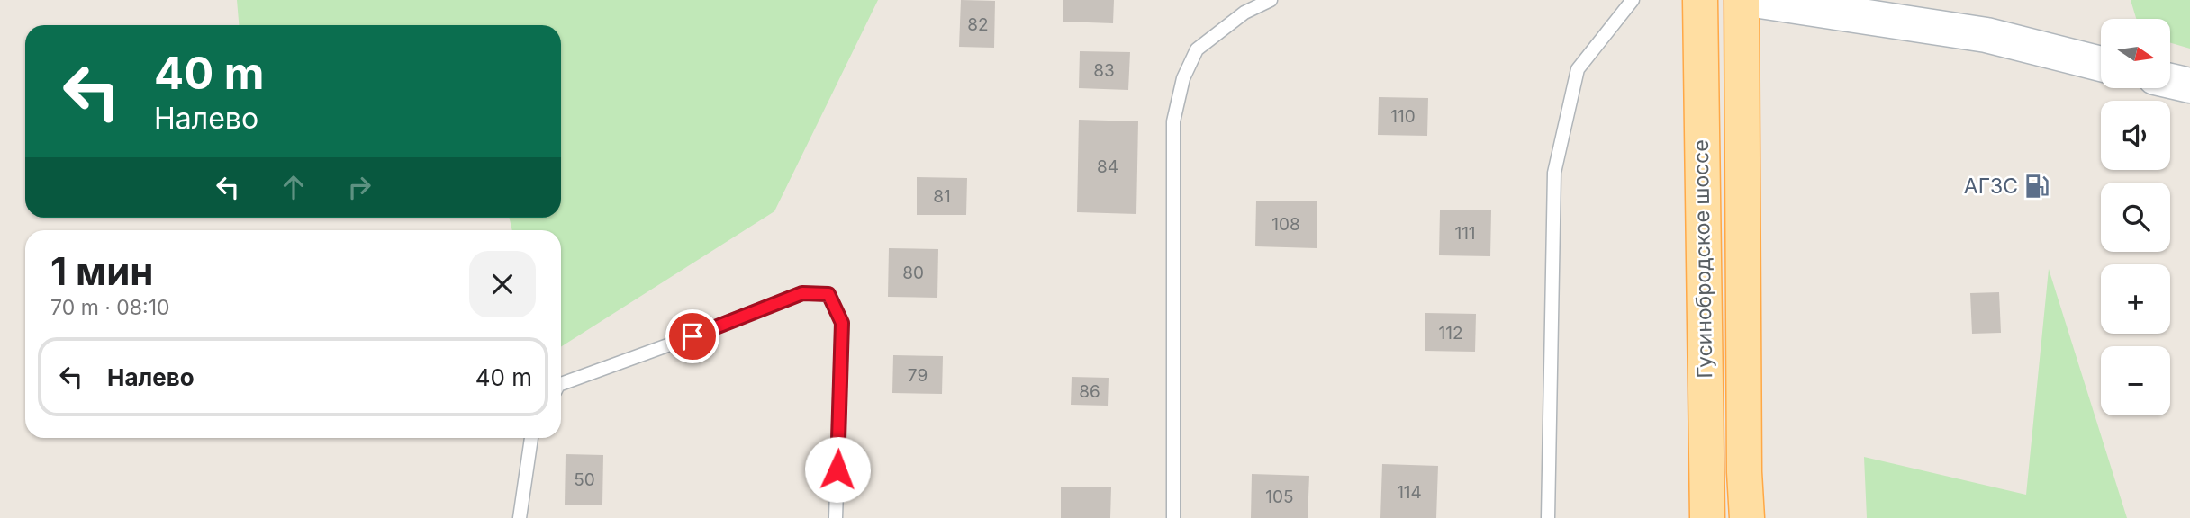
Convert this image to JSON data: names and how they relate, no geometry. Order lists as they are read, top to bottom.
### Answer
{
  "streets": {
    "main road": ["Гусинобродское шоссе"]
  },
  "places": {
    "fuel station": ["АГЗС"]
  },
  "house_numbers": [
    "82",
    "83",
    "110",
    "84",
    "81",
    "108",
    "111",
    "80",
    "112",
    "79",
    "86",
    "50",
    "114",
    "105"
  ],
  "north": "right",
  "page": {
    "map_buttons": ["+", "−"],
    "turn": ["40 m", "Налево"],
    "heading": ["1 мин", "70 m · 08:10"],
    "list": [
      {
        "name": "Налево",
        "value": "40 m"
      }
    ]
  }
}
